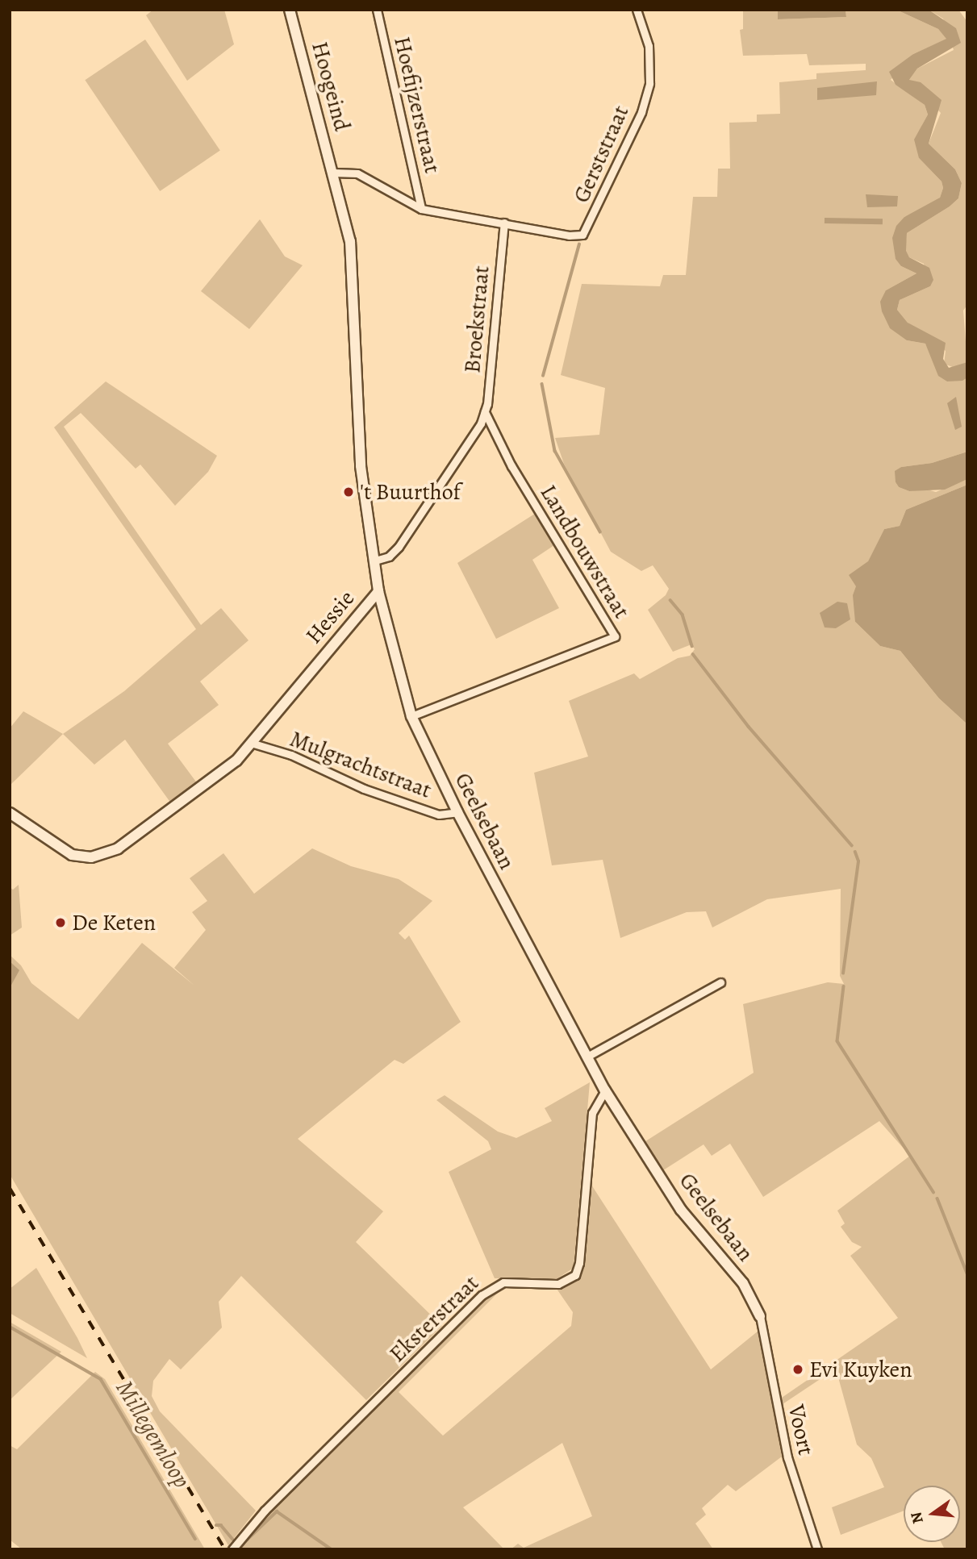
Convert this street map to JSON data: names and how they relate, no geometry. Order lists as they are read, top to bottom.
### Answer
{
  "streets": {
    "street": [
      "Hoogeind",
      "Hoefijzerstraat",
      "Gerststraat",
      "Broekstraat",
      "Landbouwstraat",
      "Hessie",
      "Mulgrachtstraat",
      "Geelsebaan",
      "Eksterstraat",
      "Voort"
    ]
  },
  "crossings": [
    ["Hoogeind", "Hessie"],
    ["Gerststraat", "Broekstraat"],
    ["Broekstraat", "Landbouwstraat"],
    ["Broekstraat", "Hessie"],
    ["Landbouwstraat", "Geelsebaan"],
    ["Hessie", "Mulgrachtstraat"],
    ["Hessie", "Geelsebaan"],
    ["Mulgrachtstraat", "Geelsebaan"],
    ["Geelsebaan", "Eksterstraat"],
    ["Geelsebaan", "Voort"]
  ],
  "water": ["Millegemloop"],
  "places": ["'t Buurthof", "De Keten", "Evi Kuyken"],
  "north": "left"
}
